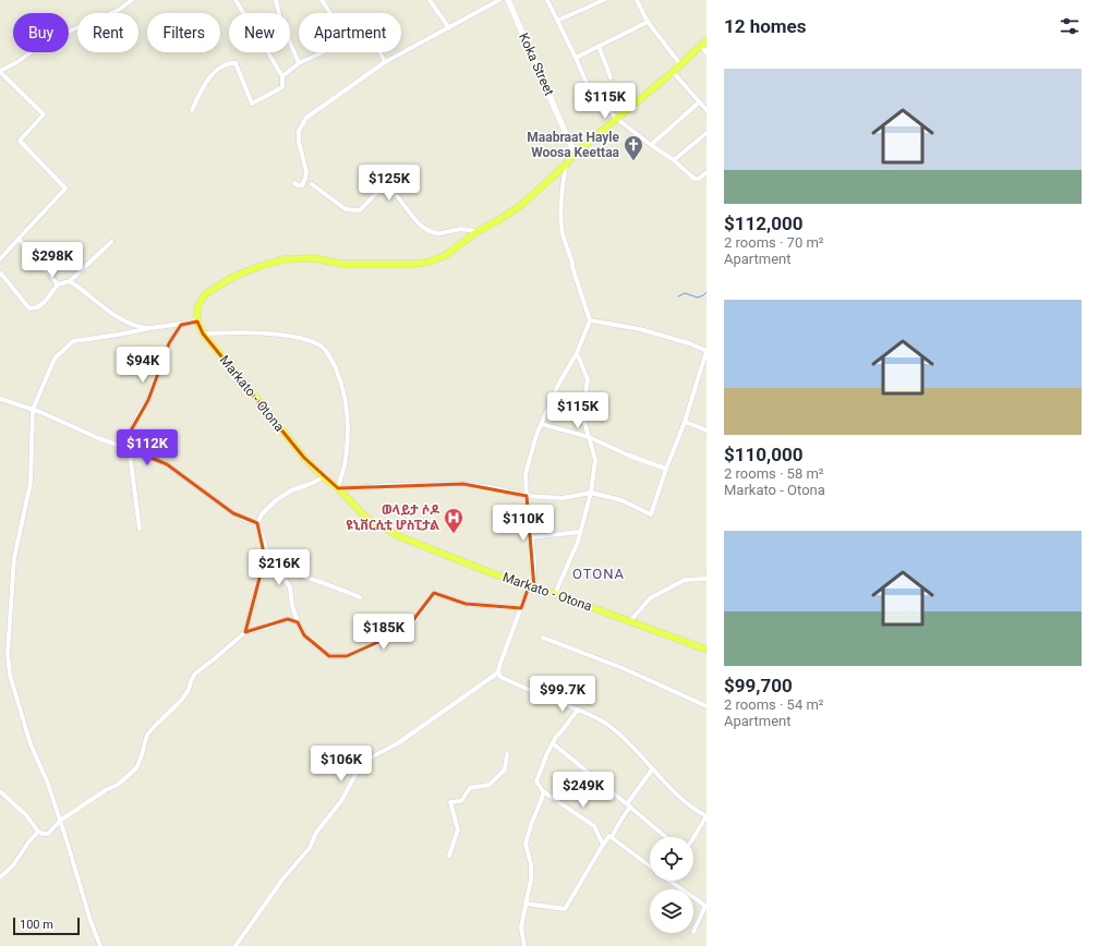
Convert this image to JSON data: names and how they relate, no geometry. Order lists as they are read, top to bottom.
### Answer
{
  "streets": {
    "main road": ["Koka Street", "Markato - Otona"]
  },
  "crossings": [
    ["Koka Street", "Markato - Otona"]
  ],
  "districts": ["OTONA"],
  "places": {
    "church": ["Maabraat Hayle Woosa Keettaa"],
    "hospital": ["ወላይታ ሶዶ ዩኒቨርሲቲ ሆስፒታል"]
  },
  "scale_bar": "100 m",
  "page": {
    "heading": "12 homes",
    "chip": [
      "Buy",
      "Rent",
      "Filters",
      "New",
      "Apartment"
    ],
    "list": [
      {
        "name": "$112,000",
        "note": "2 rooms · 70 m² · Apartment"
      },
      {
        "name": "$110,000",
        "note": "2 rooms · 58 m² · Markato - Otona"
      },
      {
        "name": "$99,700",
        "note": "2 rooms · 54 m² · Apartment"
      }
    ],
    "price": [
      "$115K",
      "$125K",
      "$298K",
      "$94K",
      "$115K",
      "$112K",
      "$110K",
      "$216K",
      "$185K",
      "$99.7K",
      "$106K",
      "$249K"
    ],
    "scale": "100 m"
  }
}
